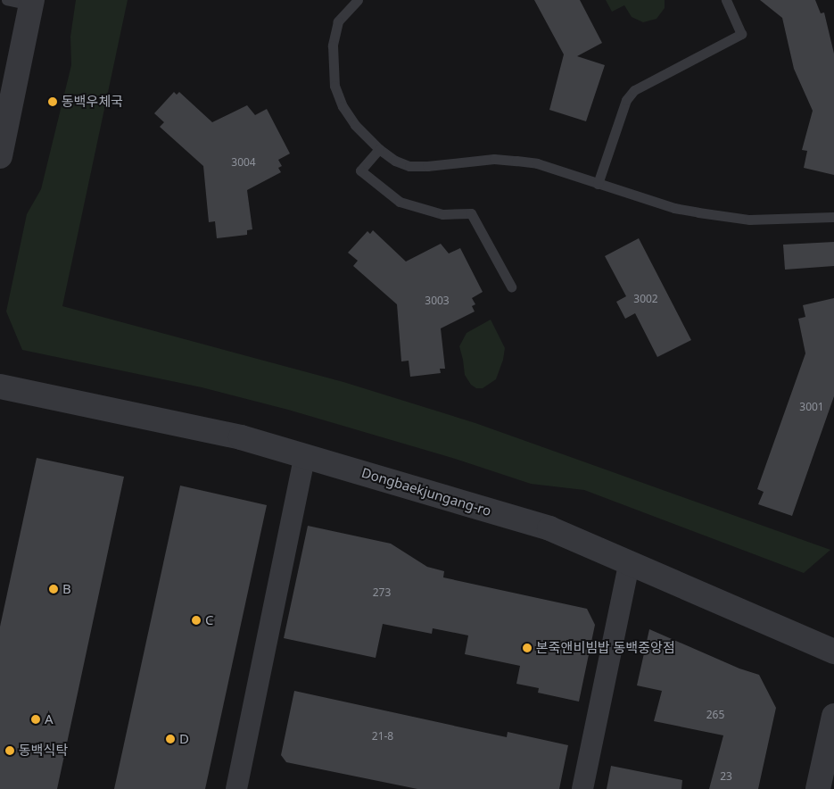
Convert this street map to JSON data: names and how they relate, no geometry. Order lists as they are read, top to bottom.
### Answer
{
  "streets": {
    "street": ["Dongbaekjungang-ro"]
  },
  "places": [
    "동백우체국",
    "B",
    "C",
    "본죽앤비빔밥 동백중앙점",
    "A",
    "D",
    "동백식탁"
  ],
  "house_numbers": [
    "3004",
    "3002",
    "3003",
    "3001",
    "273",
    "265",
    "21-8",
    "23"
  ]
}
